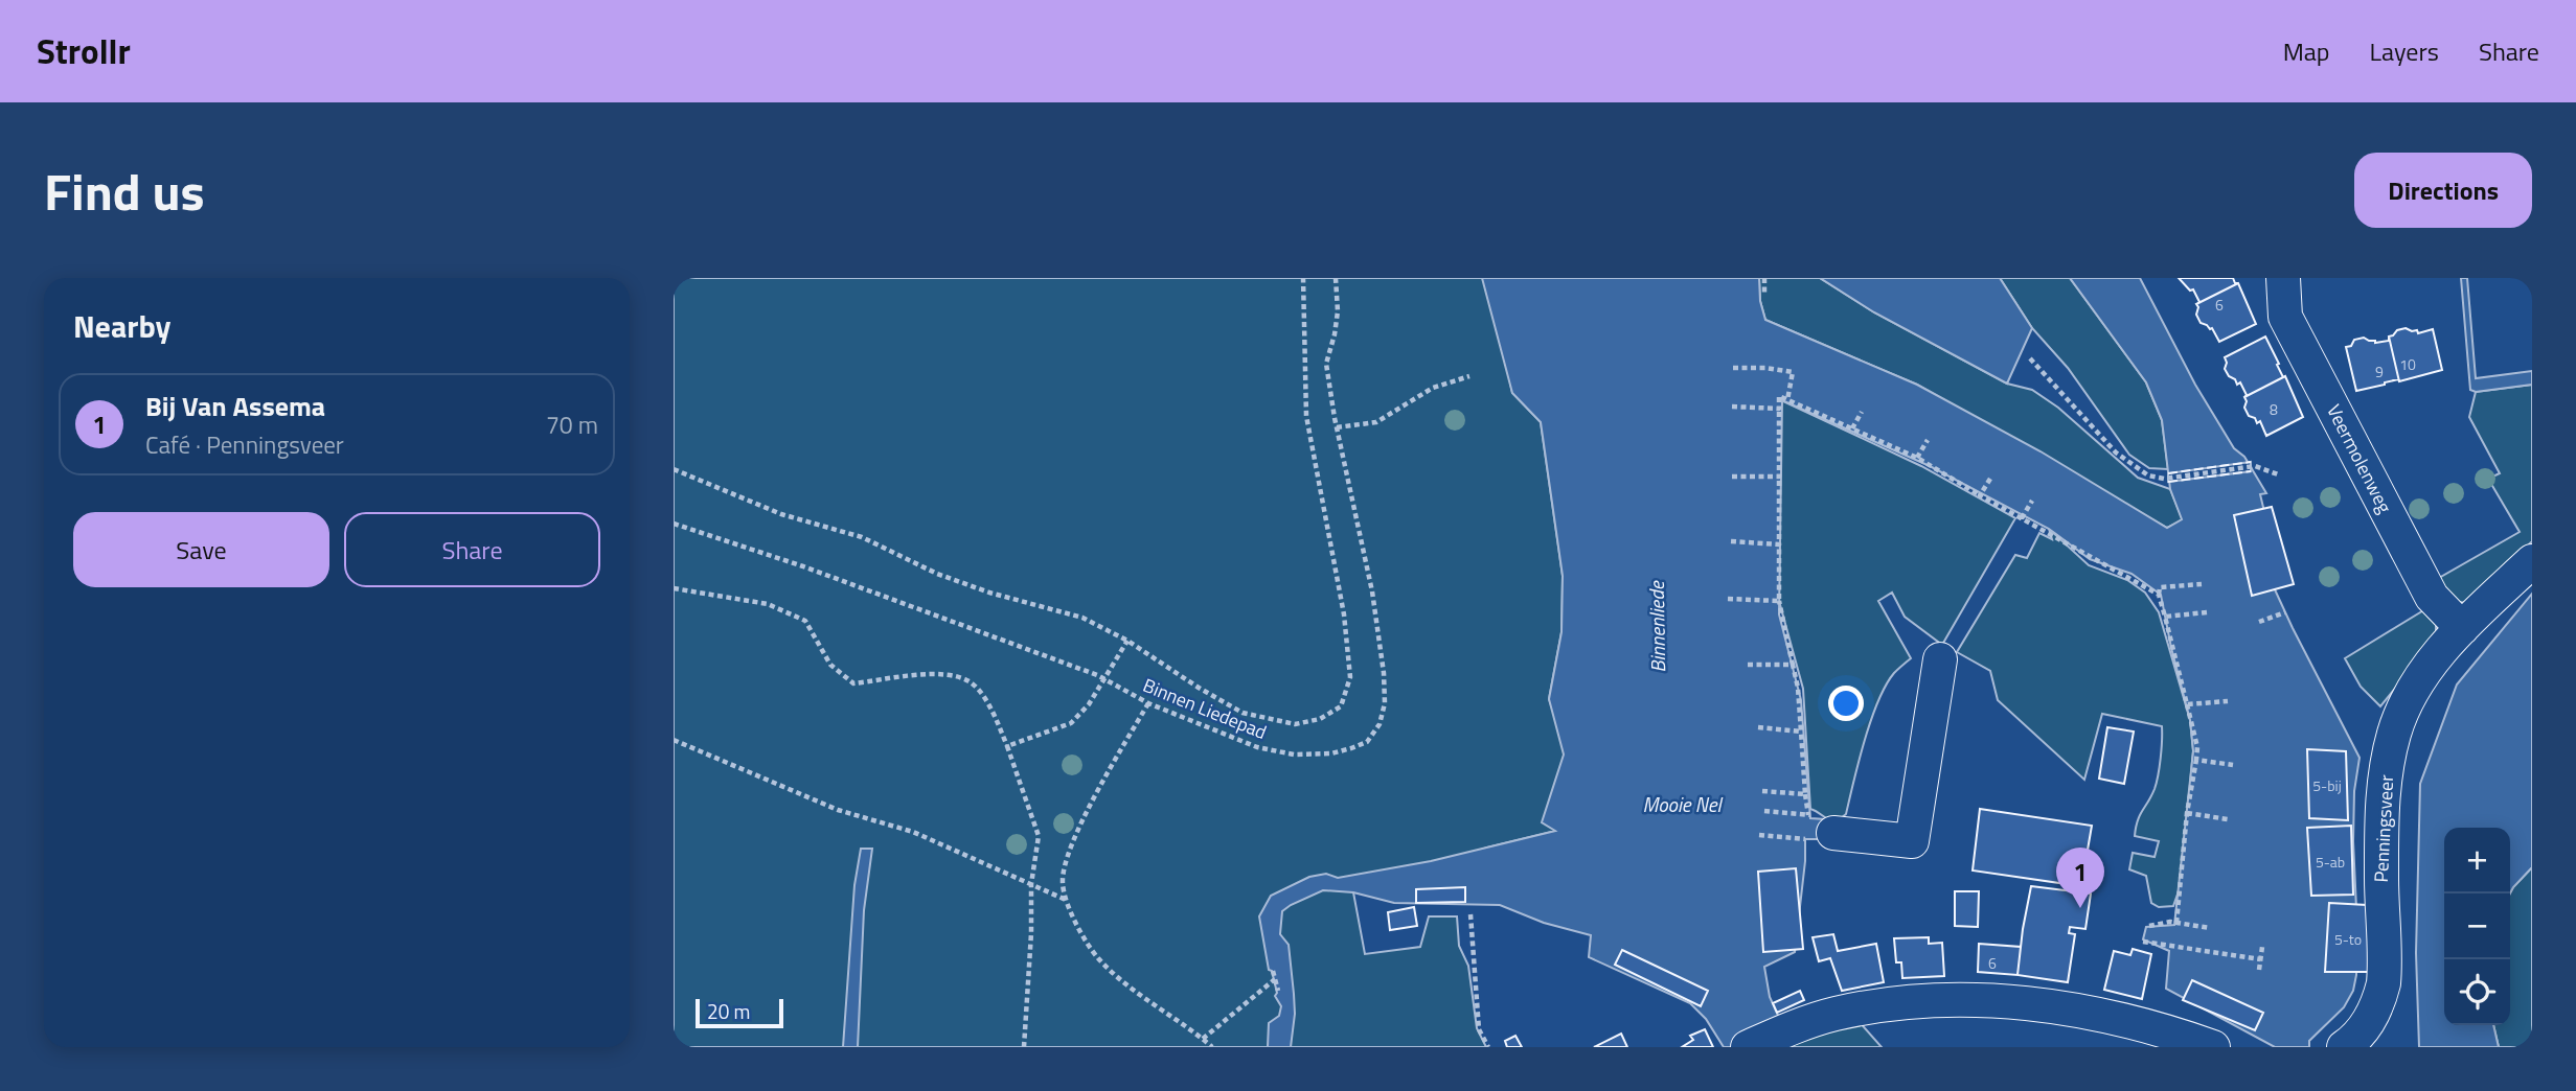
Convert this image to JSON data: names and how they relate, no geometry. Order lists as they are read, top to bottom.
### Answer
{
  "streets": {
    "street": ["Veermolenweg", "Penningsveer"],
    "path": ["Binnen Liedepad"]
  },
  "crossings": [
    ["Veermolenweg", "Penningsveer"]
  ],
  "water": ["Binnenliede", "Mooie Nel"],
  "house_numbers": [
    "6",
    "10",
    "9",
    "8",
    "5-bij",
    "5-ab",
    "5-to",
    "6"
  ],
  "scale_bar": "20 m",
  "page": {
    "header": "Strollr",
    "nav": ["Map", "Layers", "Share"],
    "title": "Find us",
    "buttons": [
      "Directions",
      ["Save", "Share"]
    ],
    "heading": "Nearby",
    "list": [
      {
        "mark": "1",
        "name": "Bij Van Assema",
        "note": "Café · Penningsveer",
        "value": "70 m"
      }
    ],
    "map_buttons": ["+", "−"],
    "pins": "1",
    "scale": "20 m"
  }
}
